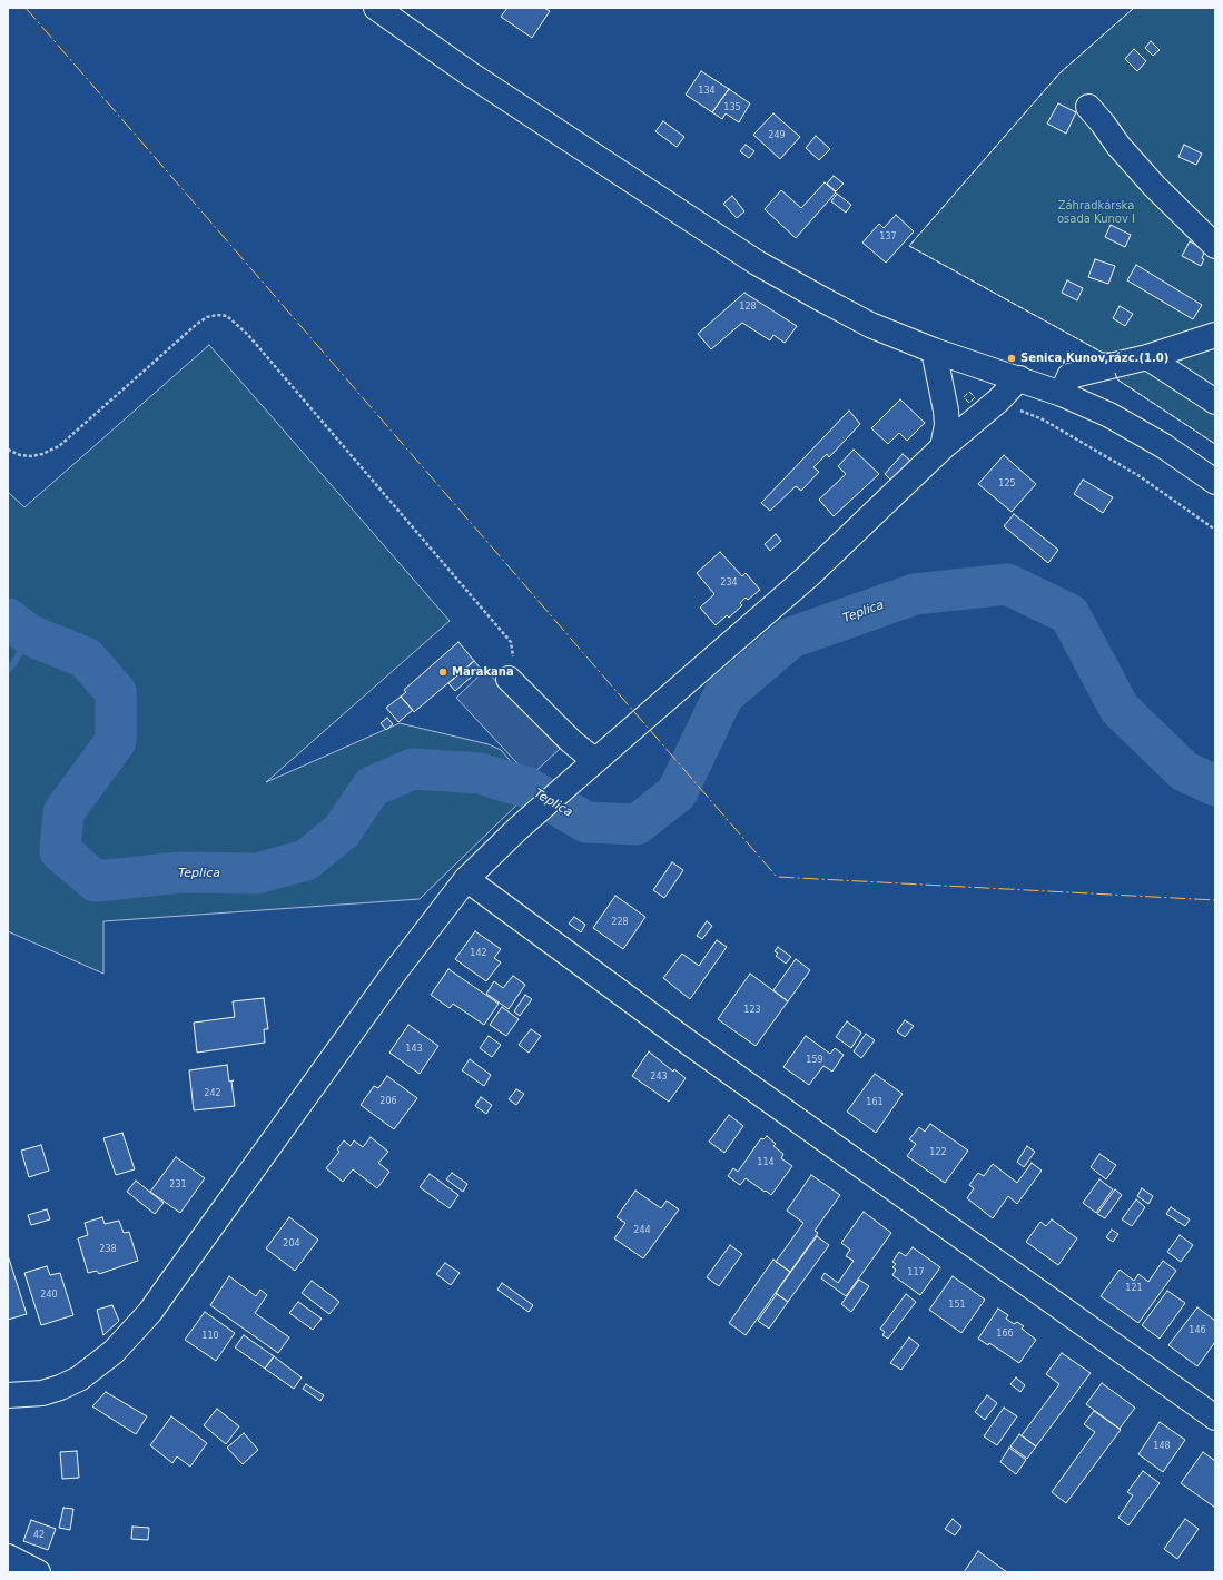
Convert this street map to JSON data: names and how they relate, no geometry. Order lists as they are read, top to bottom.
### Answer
{
  "water": ["Teplica"],
  "parks": ["Záhradkárska osada Kunov I"],
  "places": ["Senica,Kunov,rázc.(1.0)", "Marakana"],
  "house_numbers": [
    "134",
    "135",
    "249",
    "137",
    "128",
    "125",
    "234",
    "228",
    "142",
    "123",
    "143",
    "159",
    "243",
    "242",
    "206",
    "161",
    "122",
    "114",
    "231",
    "244",
    "204",
    "238",
    "117",
    "121",
    "240",
    "151",
    "146",
    "166",
    "110",
    "148",
    "42"
  ]
}
